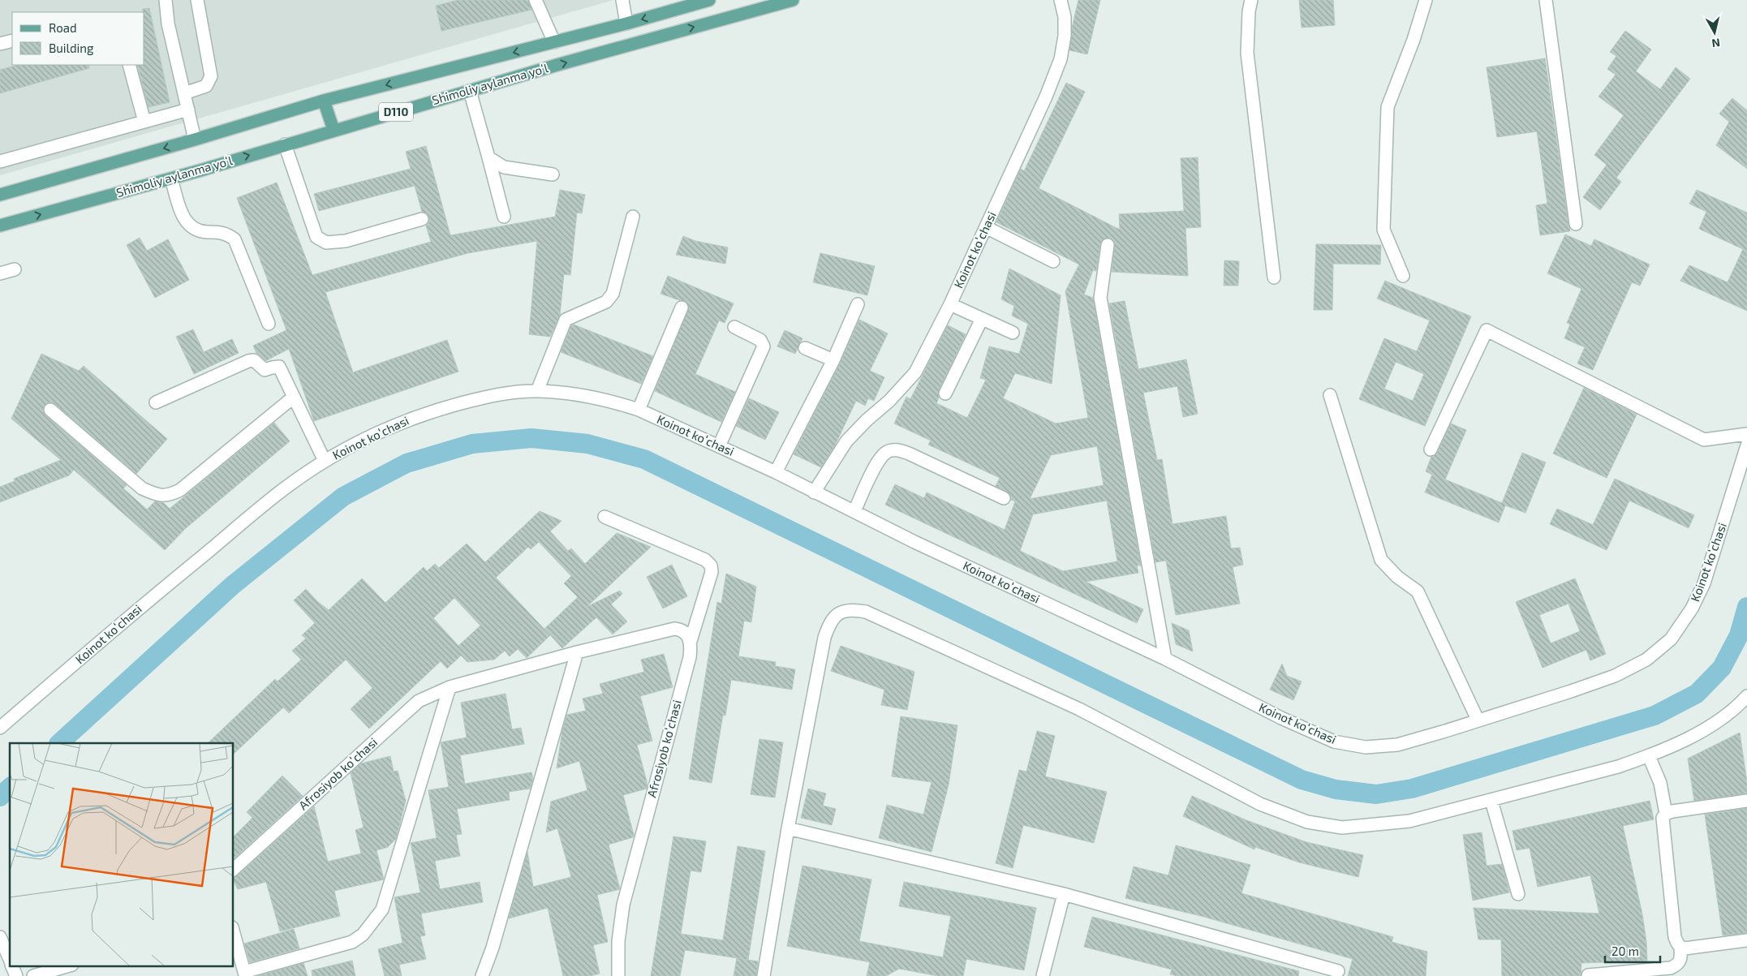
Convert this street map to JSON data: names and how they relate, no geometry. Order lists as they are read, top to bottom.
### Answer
{
  "streets": {
    "main road": ["Shimoliy aylanma yoʻl", "D110"],
    "street": ["Koinot koʻchasi", "Afrosiyob koʻchasi"]
  },
  "legend": ["Road", "Building"],
  "scale_bar": "20 m",
  "north": "bottom"
}
